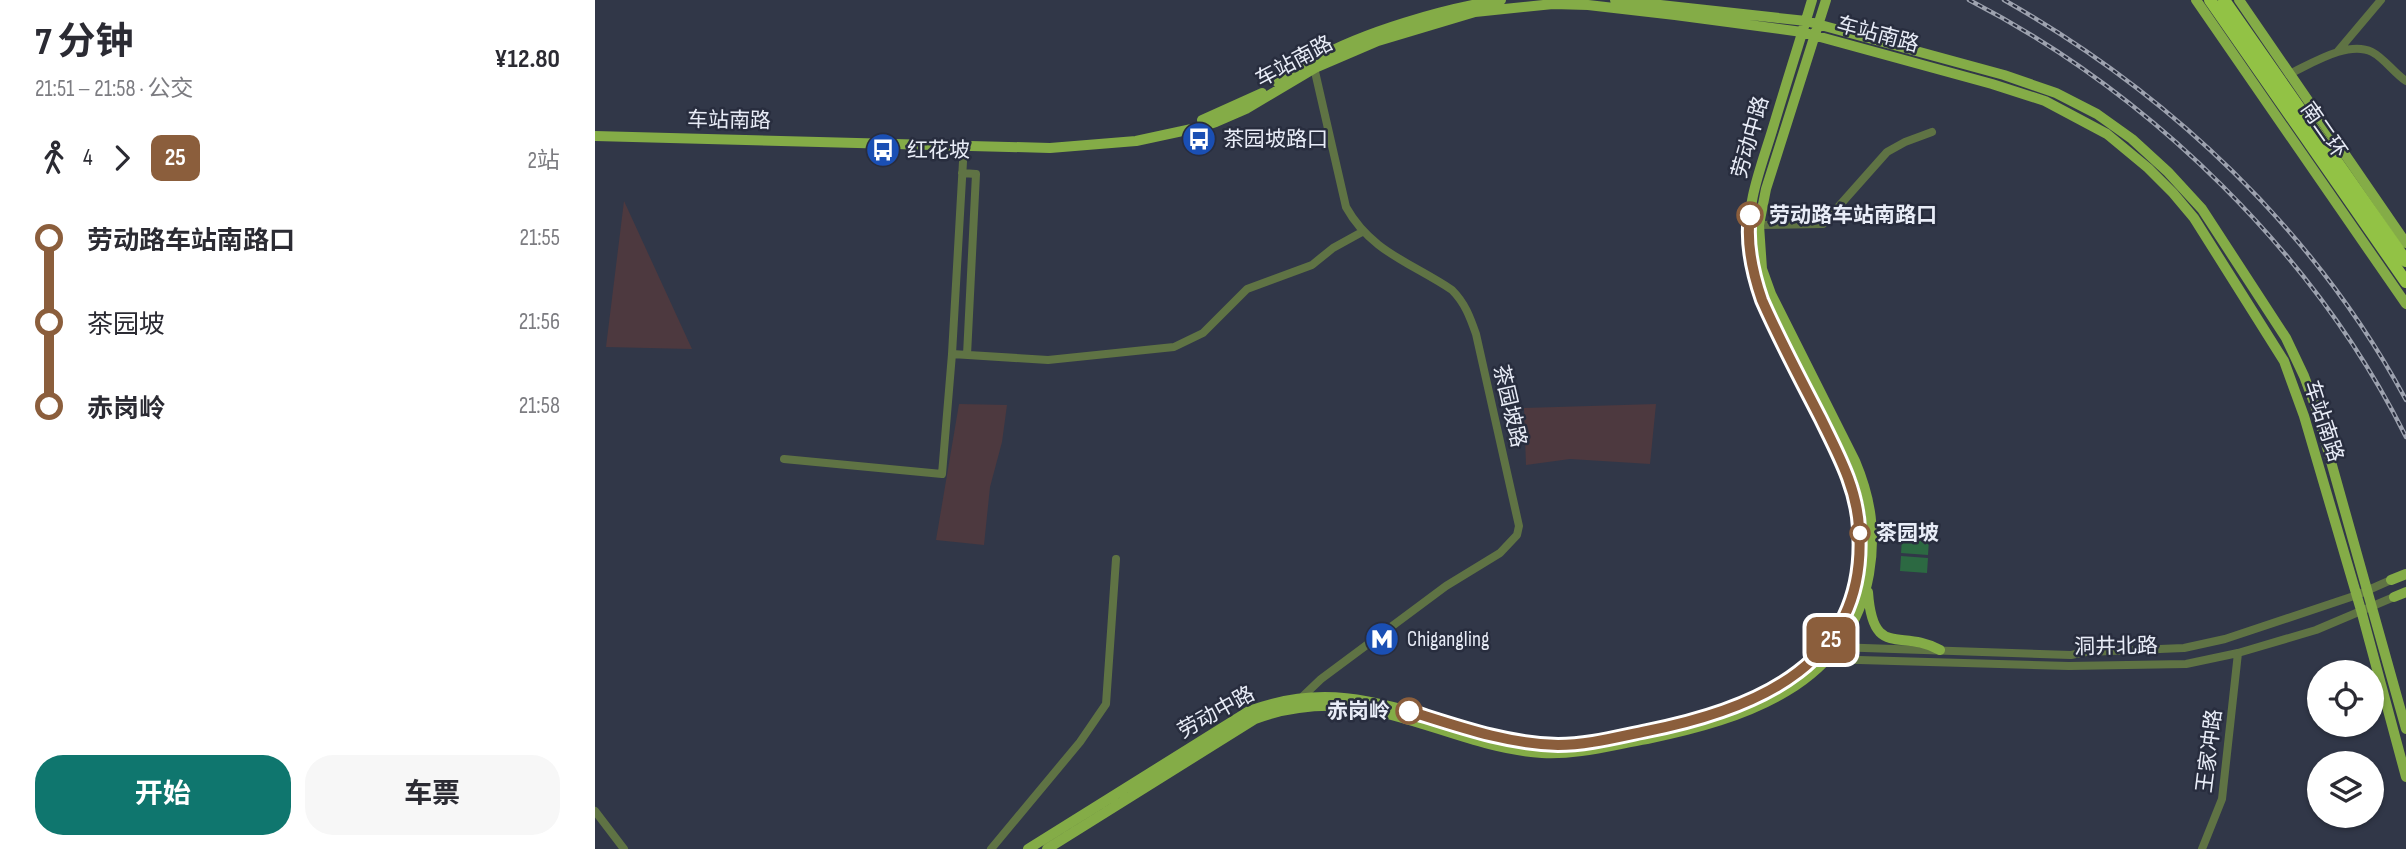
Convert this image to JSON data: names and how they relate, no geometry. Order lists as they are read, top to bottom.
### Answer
{
  "streets": {
    "highway": ["南二环"],
    "main road": ["车站南路", "劳动中路", "洞井北路"],
    "street": ["茶园坡路", "王家冲路"]
  },
  "crossings": [
    ["车站南路", "劳动中路"],
    ["车站南路", "茶园坡路"],
    ["车站南路", "洞井北路"],
    ["劳动中路", "茶园坡路"],
    ["劳动中路", "洞井北路"],
    ["洞井北路", "王家冲路"]
  ],
  "places": {
    "bus stop": ["茶园坡路口", "红花坡"],
    "other": ["劳动路车站南路口", "茶园坡", "赤岗岭"],
    "metro station": ["Chigangling"]
  },
  "lines": ["bus line 25"],
  "page": {
    "heading": ["7 分钟", "21:51 – 21:58 · 公交", "¥12.80"],
    "on_map": "25",
    "legs": ["4", "25", "2站"],
    "list": [
      {
        "name": "劳动路车站南路口",
        "value": "21:55"
      },
      {
        "name": "茶园坡",
        "value": "21:56"
      },
      {
        "name": "赤岗岭",
        "value": "21:58"
      }
    ],
    "buttons": ["开始", "车票"]
  }
}
